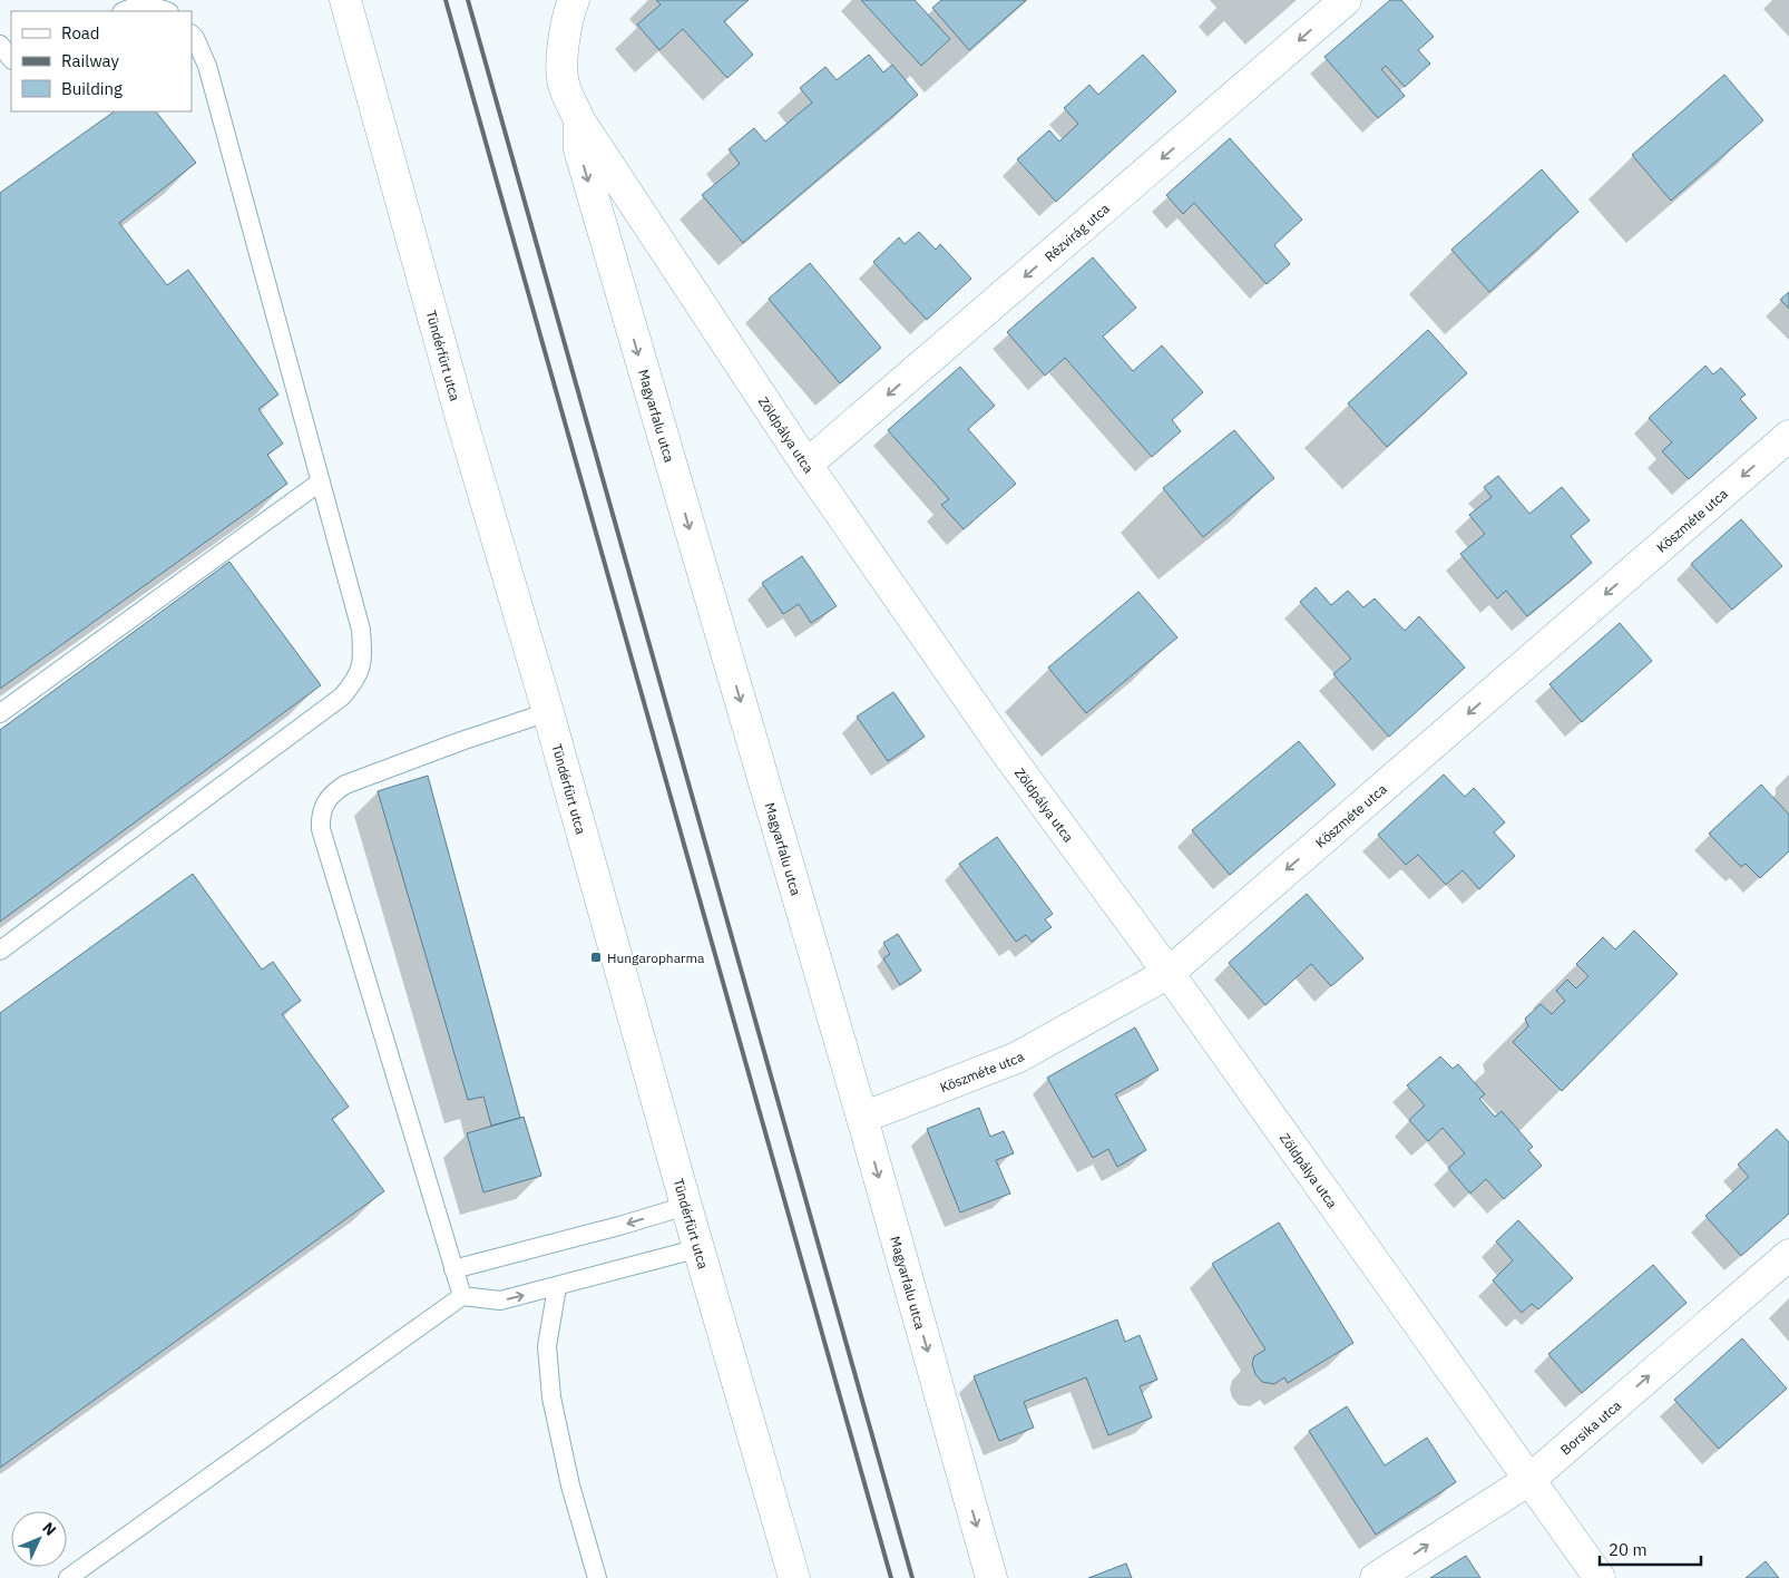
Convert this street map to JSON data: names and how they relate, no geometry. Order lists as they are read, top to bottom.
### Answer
{
  "streets": {
    "street": [
      "Rézvirág utca",
      "Tündérfürt utca",
      "Magyarfalu utca",
      "Zöldpálya utca",
      "Köszméte utca",
      "Borsika utca"
    ]
  },
  "crossings": [
    ["Rézvirág utca", "Zöldpálya utca"],
    ["Magyarfalu utca", "Zöldpálya utca"],
    ["Magyarfalu utca", "Köszméte utca"],
    ["Zöldpálya utca", "Köszméte utca"],
    ["Zöldpálya utca", "Borsika utca"]
  ],
  "one_way": [
    "Rézvirág utca",
    "Magyarfalu utca",
    "Köszméte utca",
    "Borsika utca"
  ],
  "places": {
    "transit": ["Hungaropharma"]
  },
  "legend": ["Road", "Railway", "Building"],
  "scale_bar": "20 m",
  "north": "top right"
}
